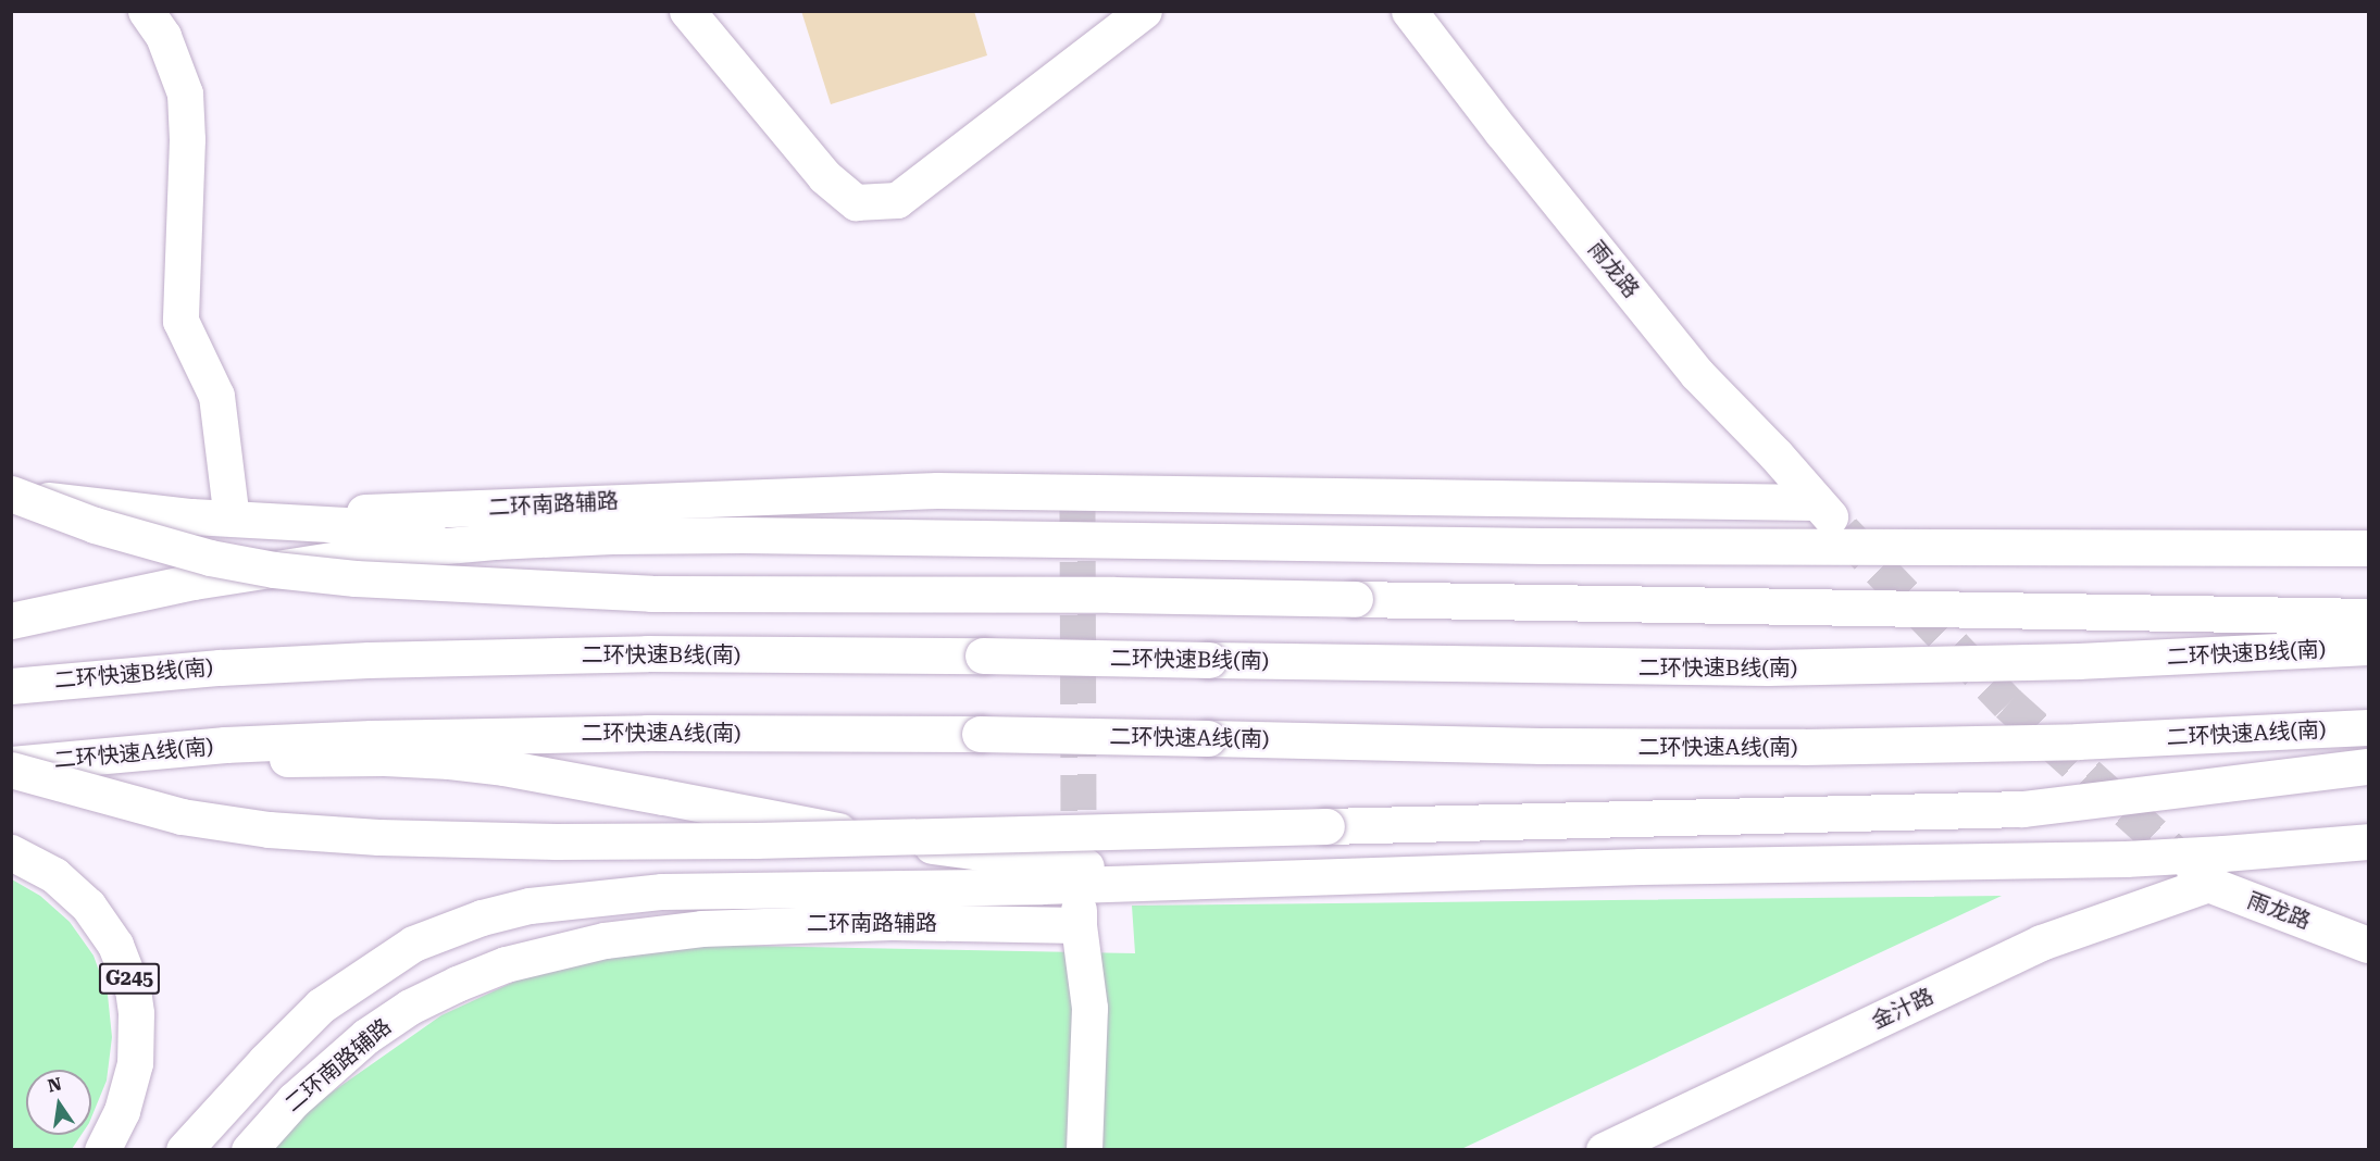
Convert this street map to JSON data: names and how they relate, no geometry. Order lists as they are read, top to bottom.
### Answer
{
  "streets": {
    "main road": [
      "雨龙路",
      "二环南路辅路",
      "二环快速B线(南)",
      "二环快速A线(南)",
      "G245",
      "金汁路"
    ]
  },
  "crossings": [
    ["雨龙路", "二环南路辅路"],
    ["雨龙路", "金汁路"]
  ],
  "north": "top"
}
